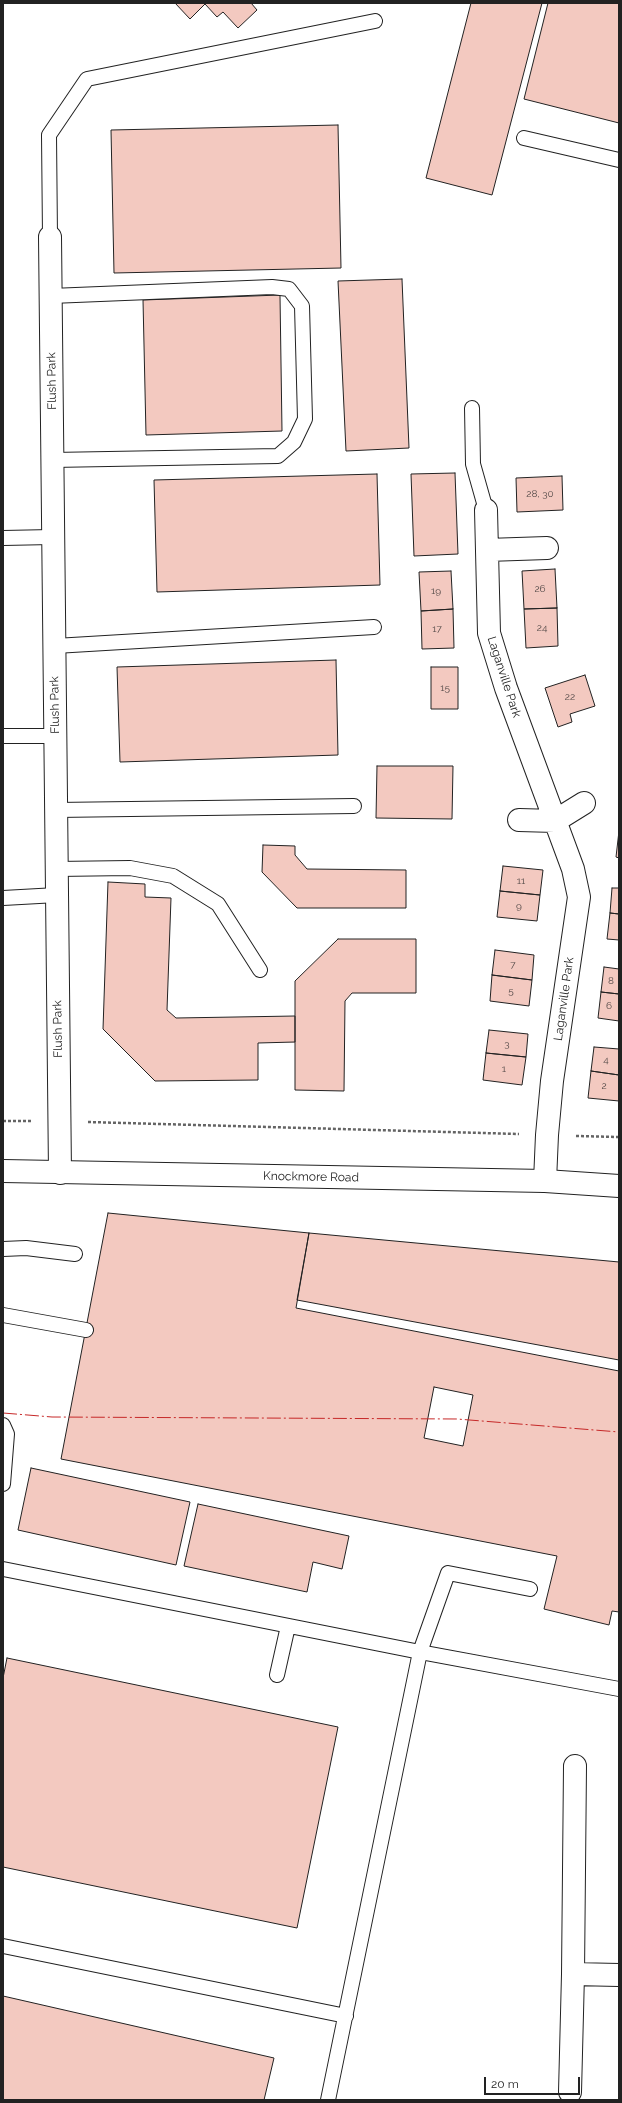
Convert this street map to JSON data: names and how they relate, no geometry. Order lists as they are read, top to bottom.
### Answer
{
  "streets": {
    "street": ["Flush Park", "Laganville Park", "Knockmore Road"]
  },
  "crossings": [
    ["Flush Park", "Knockmore Road"],
    ["Laganville Park", "Knockmore Road"]
  ],
  "house_numbers": [
    "28, 30",
    "26",
    "19",
    "24",
    "17",
    "15",
    "22",
    "11",
    "9",
    "7",
    "8",
    "5",
    "6",
    "3",
    "4",
    "1",
    "2"
  ],
  "scale_bar": "20 m"
}
